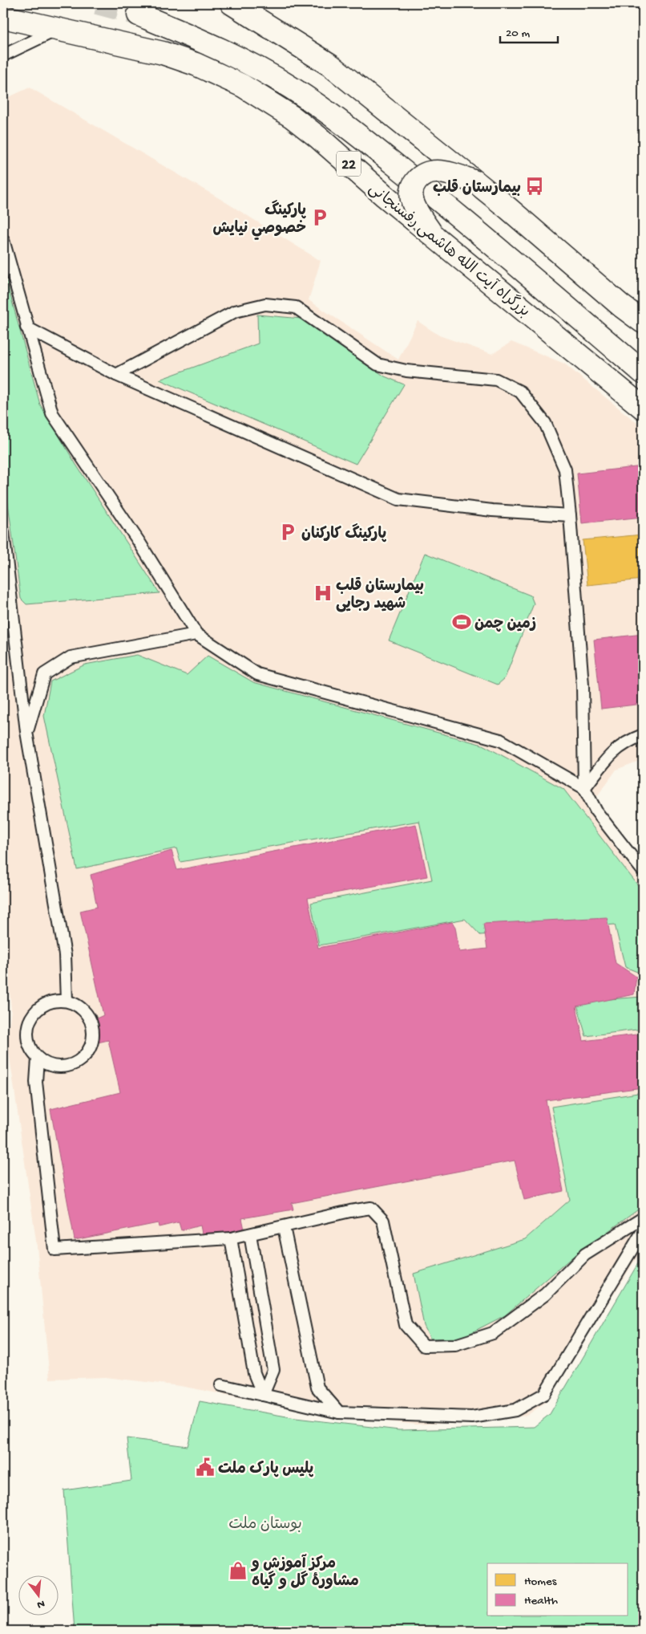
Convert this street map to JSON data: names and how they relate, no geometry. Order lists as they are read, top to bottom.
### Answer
{
  "streets": {
    "highway": ["22", "بزرگراه آیت الله هاشمی رفسنجانی"]
  },
  "parks": ["بوستان ملت"],
  "places": {
    "bus stop": ["بیمارستان قلب"],
    "parking": ["پاركينگ خصوصي نيايش", "پارکینگ کارکنان"],
    "hospital": ["بیمارستان قلب شهید رجایی"],
    "sports": ["زمین چمن"],
    "public building": ["پلیس پارک ملت"],
    "shop": ["مرکز آموزش و مشاورهٔ گل و گیاه"]
  },
  "legend": ["Homes", "Health"],
  "scale_bar": "20 m",
  "north": "bottom"
}
